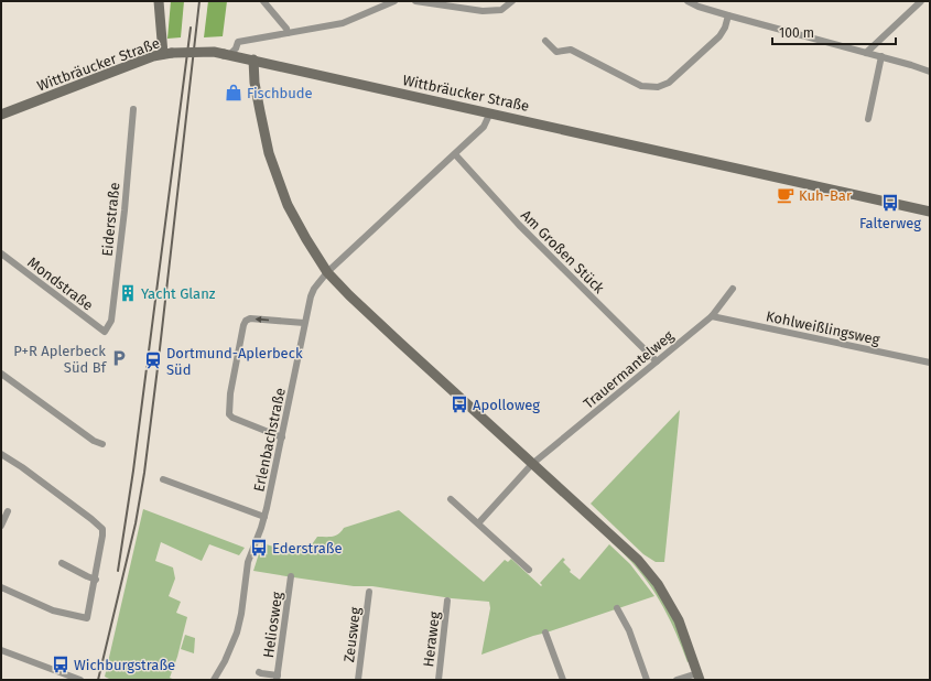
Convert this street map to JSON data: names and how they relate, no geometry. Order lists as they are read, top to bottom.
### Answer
{
  "streets": {
    "main road": ["Wittbräucker Straße"],
    "street": [
      "Eiderstraße",
      "Am Großen Stück",
      "Mondstraße",
      "Kohlweißlingsweg",
      "Trauermantelweg",
      "Erlenbachstraße",
      "Heliosweg",
      "Zeusweg",
      "Heraweg"
    ]
  },
  "crossings": [
    ["Wittbräucker Straße", "Erlenbachstraße"],
    ["Eiderstraße", "Mondstraße"],
    ["Am Großen Stück", "Trauermantelweg"],
    ["Am Großen Stück", "Erlenbachstraße"],
    ["Kohlweißlingsweg", "Trauermantelweg"]
  ],
  "places": {
    "shop": ["Fischbude"],
    "cafe": ["Kuh-Bar"],
    "bus stop": [
      "Falterweg",
      "Apolloweg",
      "Ederstraße",
      "Wichburgstraße"
    ],
    "building": ["Yacht Glanz"],
    "parking": ["P+R Aplerbeck Süd Bf"],
    "station": ["Dortmund-Aplerbeck Süd"]
  },
  "scale_bar": "100 m"
}
